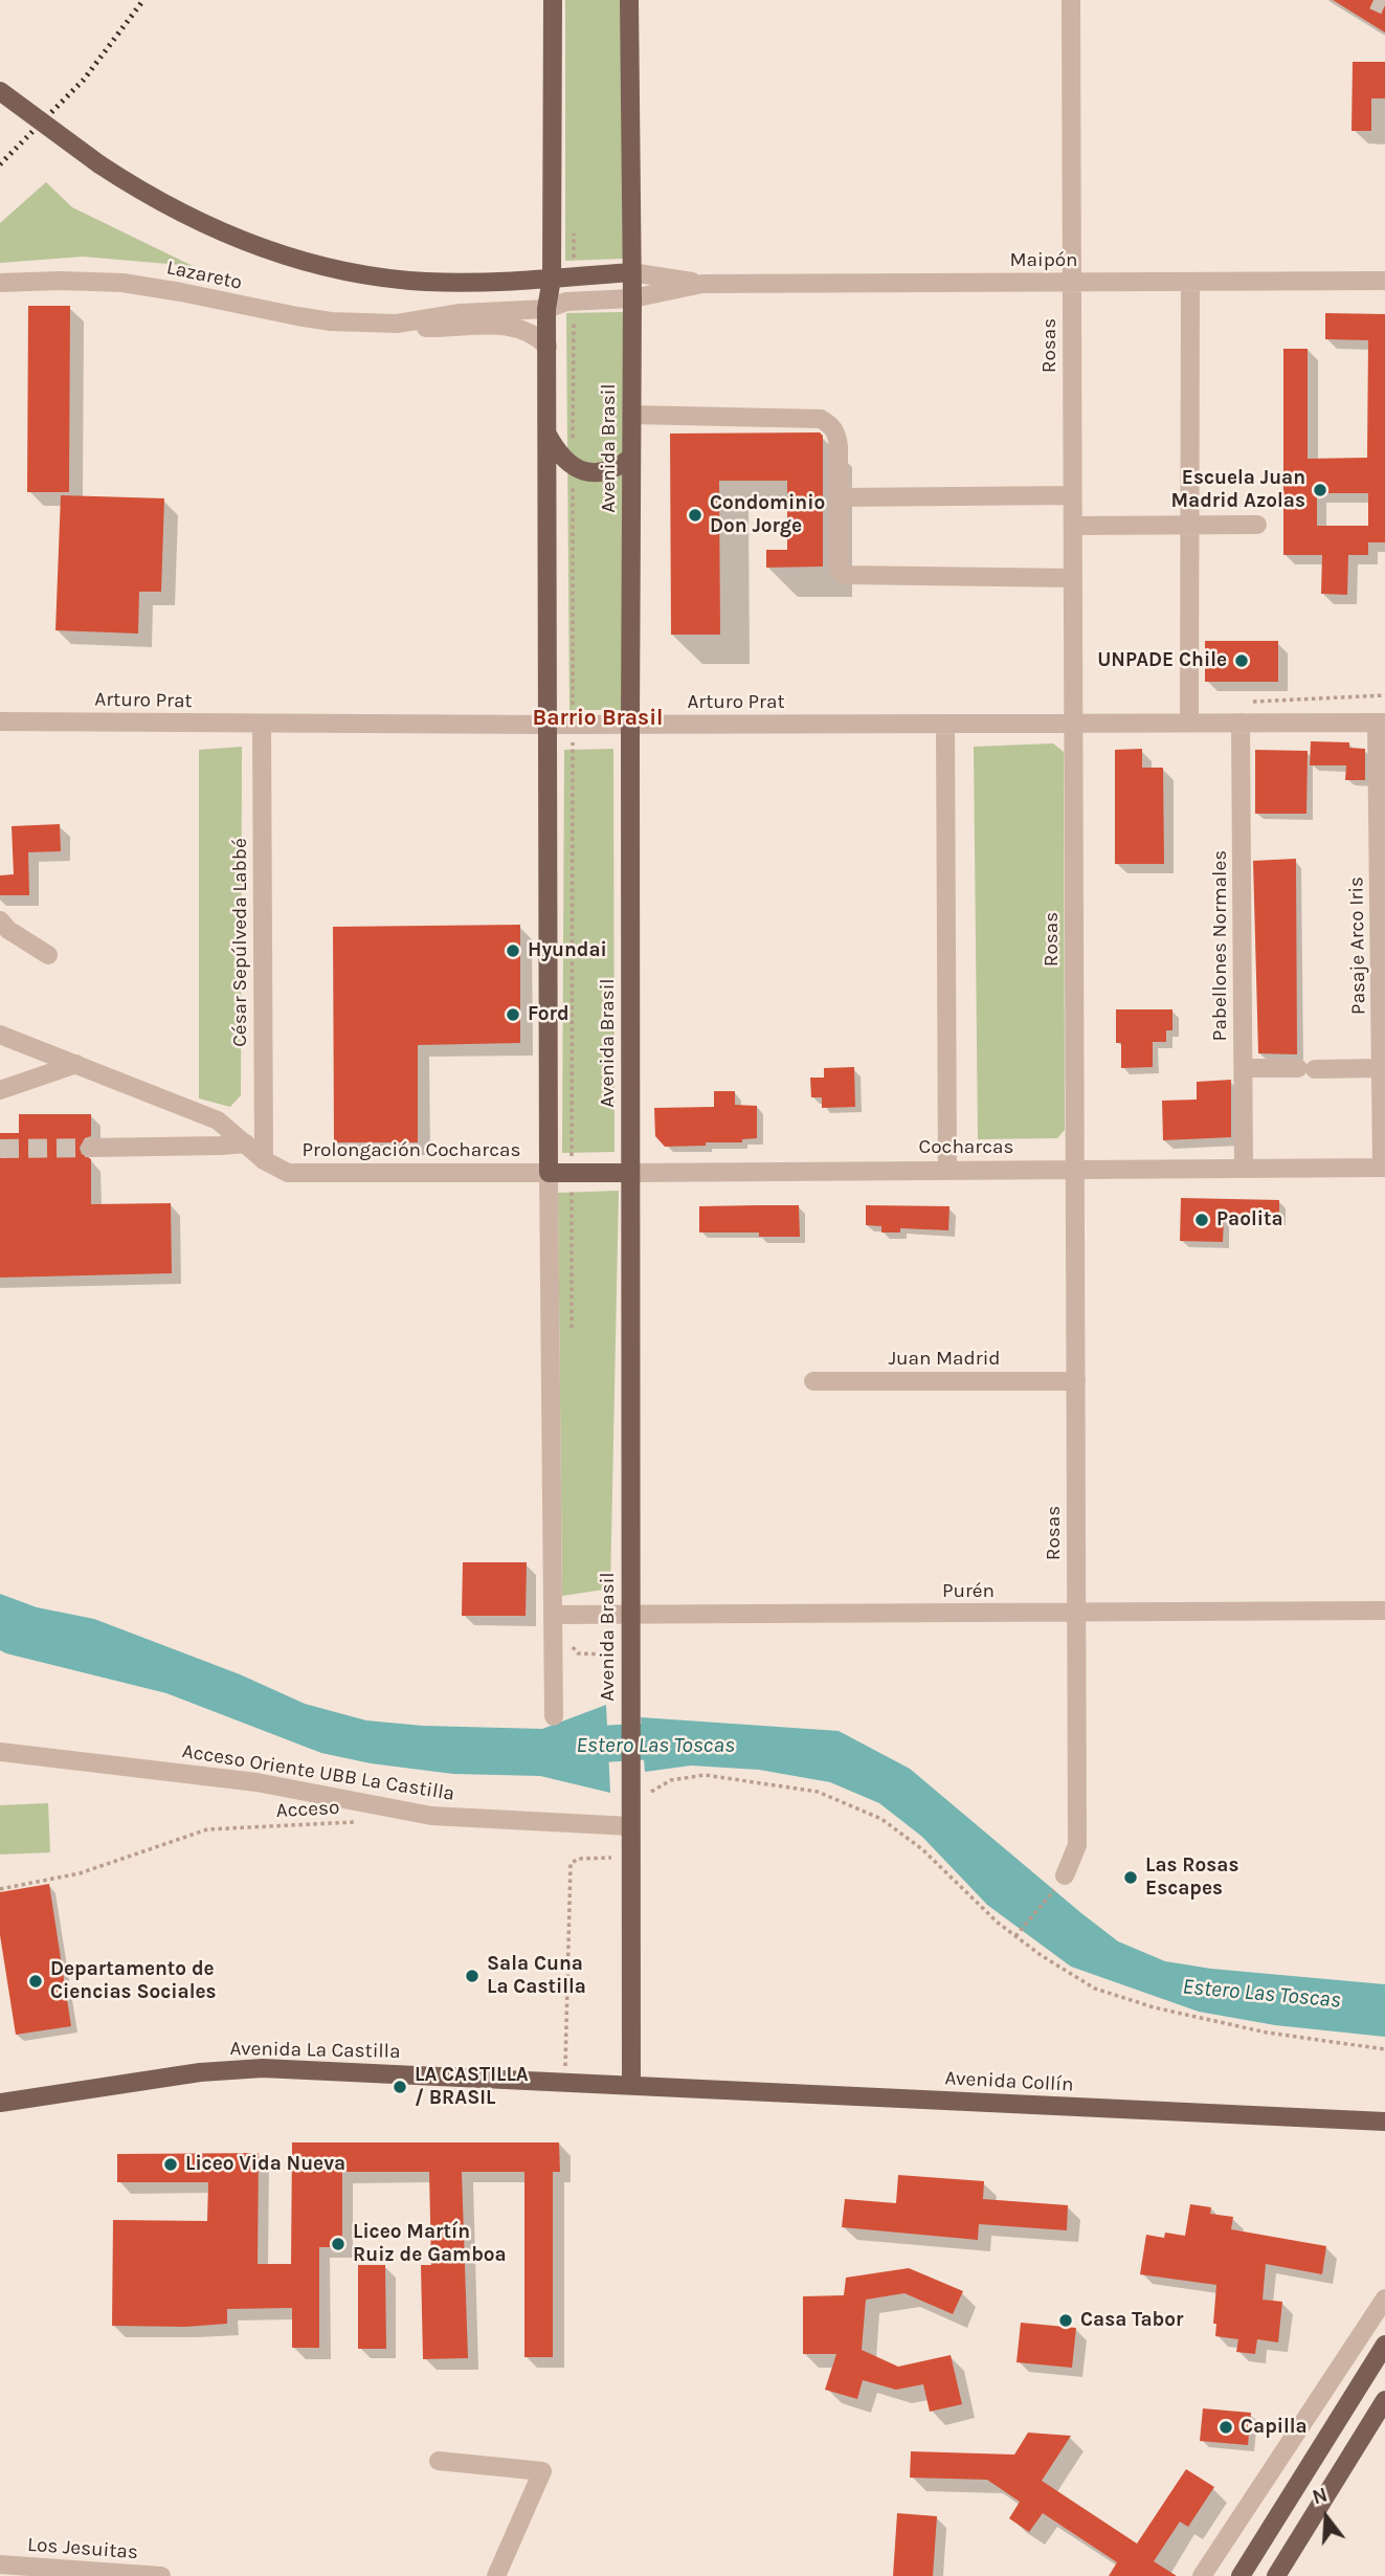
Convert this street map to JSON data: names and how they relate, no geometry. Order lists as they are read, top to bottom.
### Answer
{
  "streets": {
    "main road": [
      "Maipón",
      "Avenida Brasil",
      "Cocharcas",
      "Avenida La Castilla",
      "Avenida Collín"
    ],
    "street": [
      "Lazareto",
      "Rosas",
      "Arturo Prat",
      "César Sepúlveda Labbé",
      "Pabellones Normales",
      "Pasaje Arco Iris",
      "Prolongación Cocharcas",
      "Juan Madrid",
      "Purén",
      "Acceso Oriente UBB La Castilla",
      "Los Jesuitas"
    ],
    "path": ["Acceso"]
  },
  "crossings": [
    ["Maipón", "Lazareto"],
    ["Maipón", "Rosas"],
    ["Maipón", "Avenida Brasil"],
    ["Rosas", "Arturo Prat"],
    ["Rosas", "Cocharcas"],
    ["Rosas", "Juan Madrid"],
    ["Rosas", "Purén"],
    ["Avenida Brasil", "Arturo Prat"],
    ["Avenida Brasil", "Cocharcas"],
    ["Avenida Brasil", "Purén"],
    ["Avenida Brasil", "Acceso Oriente UBB La Castilla"],
    ["Avenida Brasil", "Avenida La Castilla"],
    ["Avenida Brasil", "Avenida Collín"],
    ["Arturo Prat", "César Sepúlveda Labbé"],
    ["Arturo Prat", "Pabellones Normales"],
    ["Arturo Prat", "Pasaje Arco Iris"],
    ["César Sepúlveda Labbé", "Prolongación Cocharcas"],
    ["Pabellones Normales", "Cocharcas"],
    ["Pasaje Arco Iris", "Cocharcas"],
    ["Cocharcas", "Prolongación Cocharcas"],
    ["Avenida La Castilla", "Avenida Collín"]
  ],
  "districts": ["Barrio Brasil"],
  "water": ["Estero Las Toscas"],
  "places": [
    "Escuela Juan Madrid Azolas",
    "Condominio Don Jorge",
    "UNPADE Chile",
    "Hyundai",
    "Ford",
    "Paolita",
    "Las Rosas Escapes",
    "Sala Cuna La Castilla",
    "Departamento de Ciencias Sociales",
    "LA CASTILLA / BRASIL",
    "Liceo Vida Nueva",
    "Liceo Martín Ruiz de Gamboa",
    "Casa Tabor",
    "Capilla"
  ],
  "north": "top"
}
